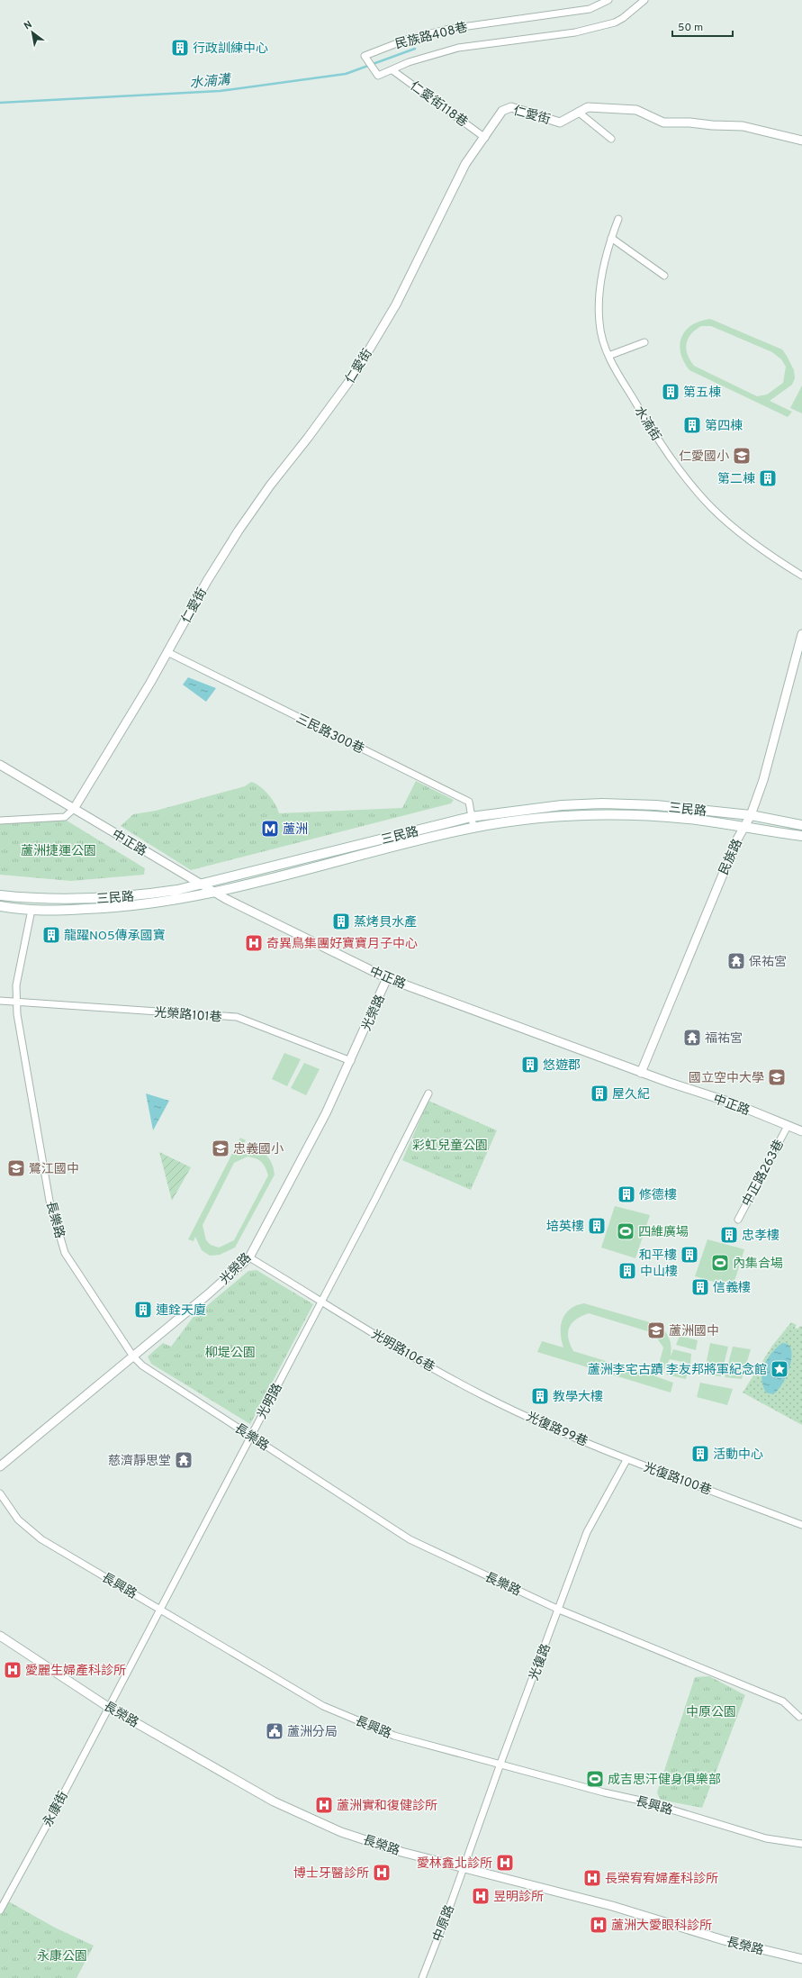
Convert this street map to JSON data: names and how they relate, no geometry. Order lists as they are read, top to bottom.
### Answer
{
  "streets": {
    "main road": ["三民路"],
    "street": [
      "民族路408巷",
      "仁愛街118巷",
      "仁愛街",
      "水湳街",
      "三民路300巷",
      "中正路",
      "民族路",
      "光榮路",
      "光榮路101巷",
      "中正路263巷",
      "長樂路",
      "光明路106巷",
      "光明路",
      "光復路99巷",
      "光復路100巷",
      "長興路",
      "光復路",
      "長榮路",
      "永康街",
      "中原路"
    ]
  },
  "crossings": [
    ["民族路408巷", "仁愛街118巷"],
    ["仁愛街118巷", "仁愛街"],
    ["仁愛街", "三民路300巷"],
    ["仁愛街", "中正路"],
    ["三民路300巷", "三民路"],
    ["三民路", "中正路"],
    ["三民路", "民族路"],
    ["三民路", "長樂路"],
    ["中正路", "民族路"],
    ["中正路", "光榮路"],
    ["中正路", "中正路263巷"],
    ["光榮路", "光榮路101巷"],
    ["光榮路", "長樂路"],
    ["光榮路", "光明路106巷"],
    ["光榮路101巷", "長樂路"],
    ["長樂路", "光明路"],
    ["長樂路", "光復路"],
    ["光明路106巷", "光明路"],
    ["光明路106巷", "光復路99巷"],
    ["光明路", "長興路"],
    ["光明路", "長榮路"],
    ["光明路", "永康街"],
    ["光復路99巷", "光復路100巷"],
    ["光復路99巷", "光復路"],
    ["光復路100巷", "光復路"],
    ["長興路", "光復路"],
    ["光復路", "長榮路"],
    ["光復路", "中原路"],
    ["長榮路", "永康街"],
    ["長榮路", "中原路"]
  ],
  "water": ["水湳溝"],
  "parks": [
    "蘆洲捷運公園",
    "彩虹兒童公園",
    "柳堤公園",
    "中原公園",
    "永康公園"
  ],
  "places": {
    "building": [
      "行政訓練中心",
      "第五棟",
      "第四棟",
      "第二棟",
      "蒸烤貝水產",
      "龍躍NO5傳承國寶",
      "悠遊郡",
      "屋久紀",
      "修德樓",
      "培英樓",
      "忠孝樓",
      "和平樓",
      "中山樓",
      "信義樓",
      "連銓天廈",
      "教學大樓",
      "活動中心"
    ],
    "school or university": [
      "仁愛國小",
      "國立空中大學",
      "忠義國小",
      "鷺江國中",
      "蘆洲國中"
    ],
    "metro station": ["蘆洲"],
    "hospital": [
      "奇異鳥集團好寶寶月子中心",
      "愛麗生婦產科診所",
      "蘆洲實和復健診所",
      "愛林鑫北診所",
      "博士牙醫診所",
      "長榮宥宥婦產科診所",
      "昱明診所",
      "蘆洲大愛眼科診所"
    ],
    "temple": ["保祐宮", "福祐宮", "慈濟靜思堂"],
    "sports": ["四維廣場", "內集合場", "成吉思汗健身俱樂部"],
    "place": ["蘆洲李宅古蹟 李友邦將軍紀念館"],
    "public building": ["蘆洲分局"]
  },
  "scale_bar": "50 m",
  "north": "top left"
}
